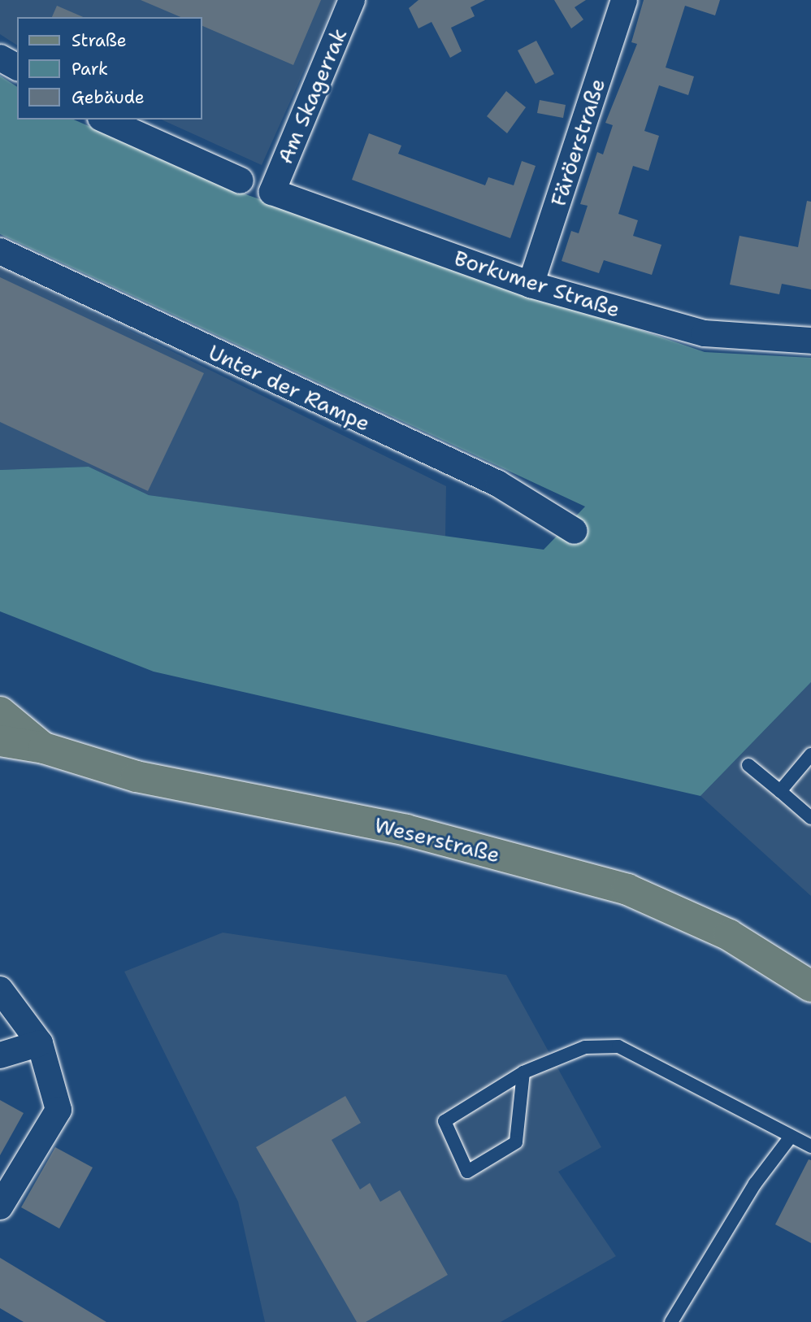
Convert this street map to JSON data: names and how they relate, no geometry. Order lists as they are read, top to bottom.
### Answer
{
  "streets": {
    "main road": ["Weserstraße"],
    "street": [
      "Am Skagerrak",
      "Färöerstraße",
      "Borkumer Straße",
      "Unter der Rampe"
    ]
  },
  "crossings": [
    ["Am Skagerrak", "Borkumer Straße"],
    ["Färöerstraße", "Borkumer Straße"]
  ],
  "legend": ["Straße", "Park", "Gebäude"]
}
